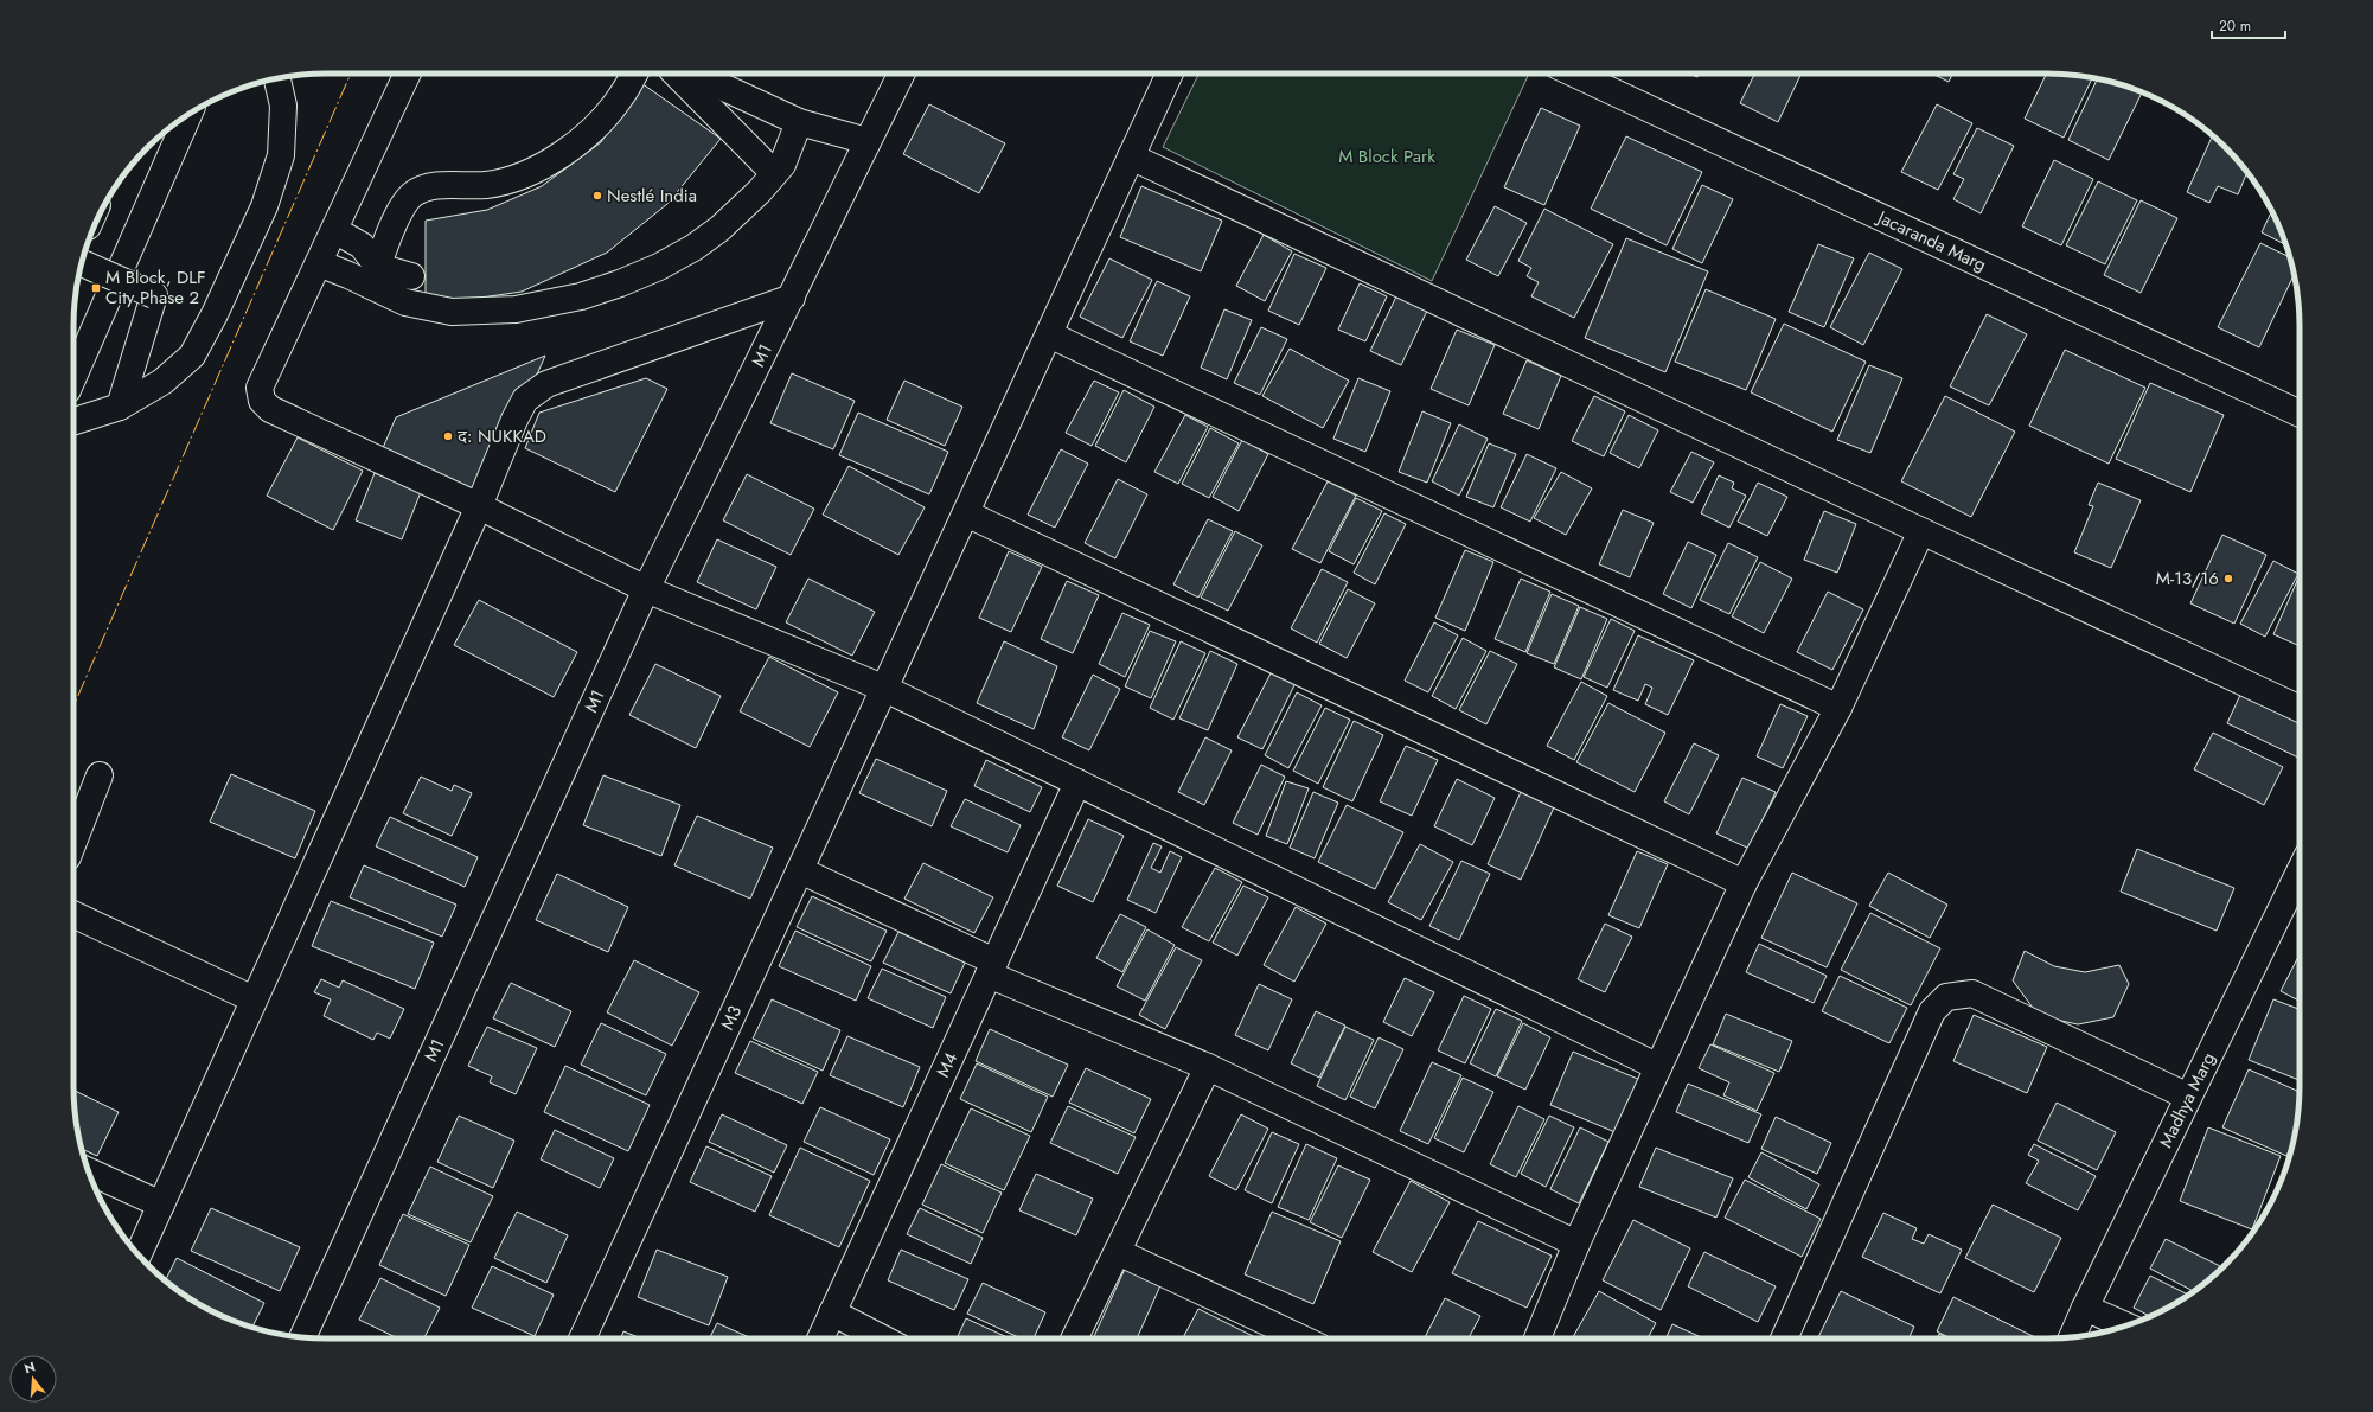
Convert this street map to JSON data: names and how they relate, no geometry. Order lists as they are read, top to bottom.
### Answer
{
  "streets": {
    "main road": [
      "Jacaranda Marg",
      "M1",
      "M3",
      "M4",
      "Madhya Marg"
    ]
  },
  "parks": ["M Block Park"],
  "places": {
    "other": ["Nestlé India", "द: NUKKAD", "M-13/16"],
    "transit": ["M Block, DLF City Phase 2"]
  },
  "scale_bar": "20 m",
  "north": "top"
}
